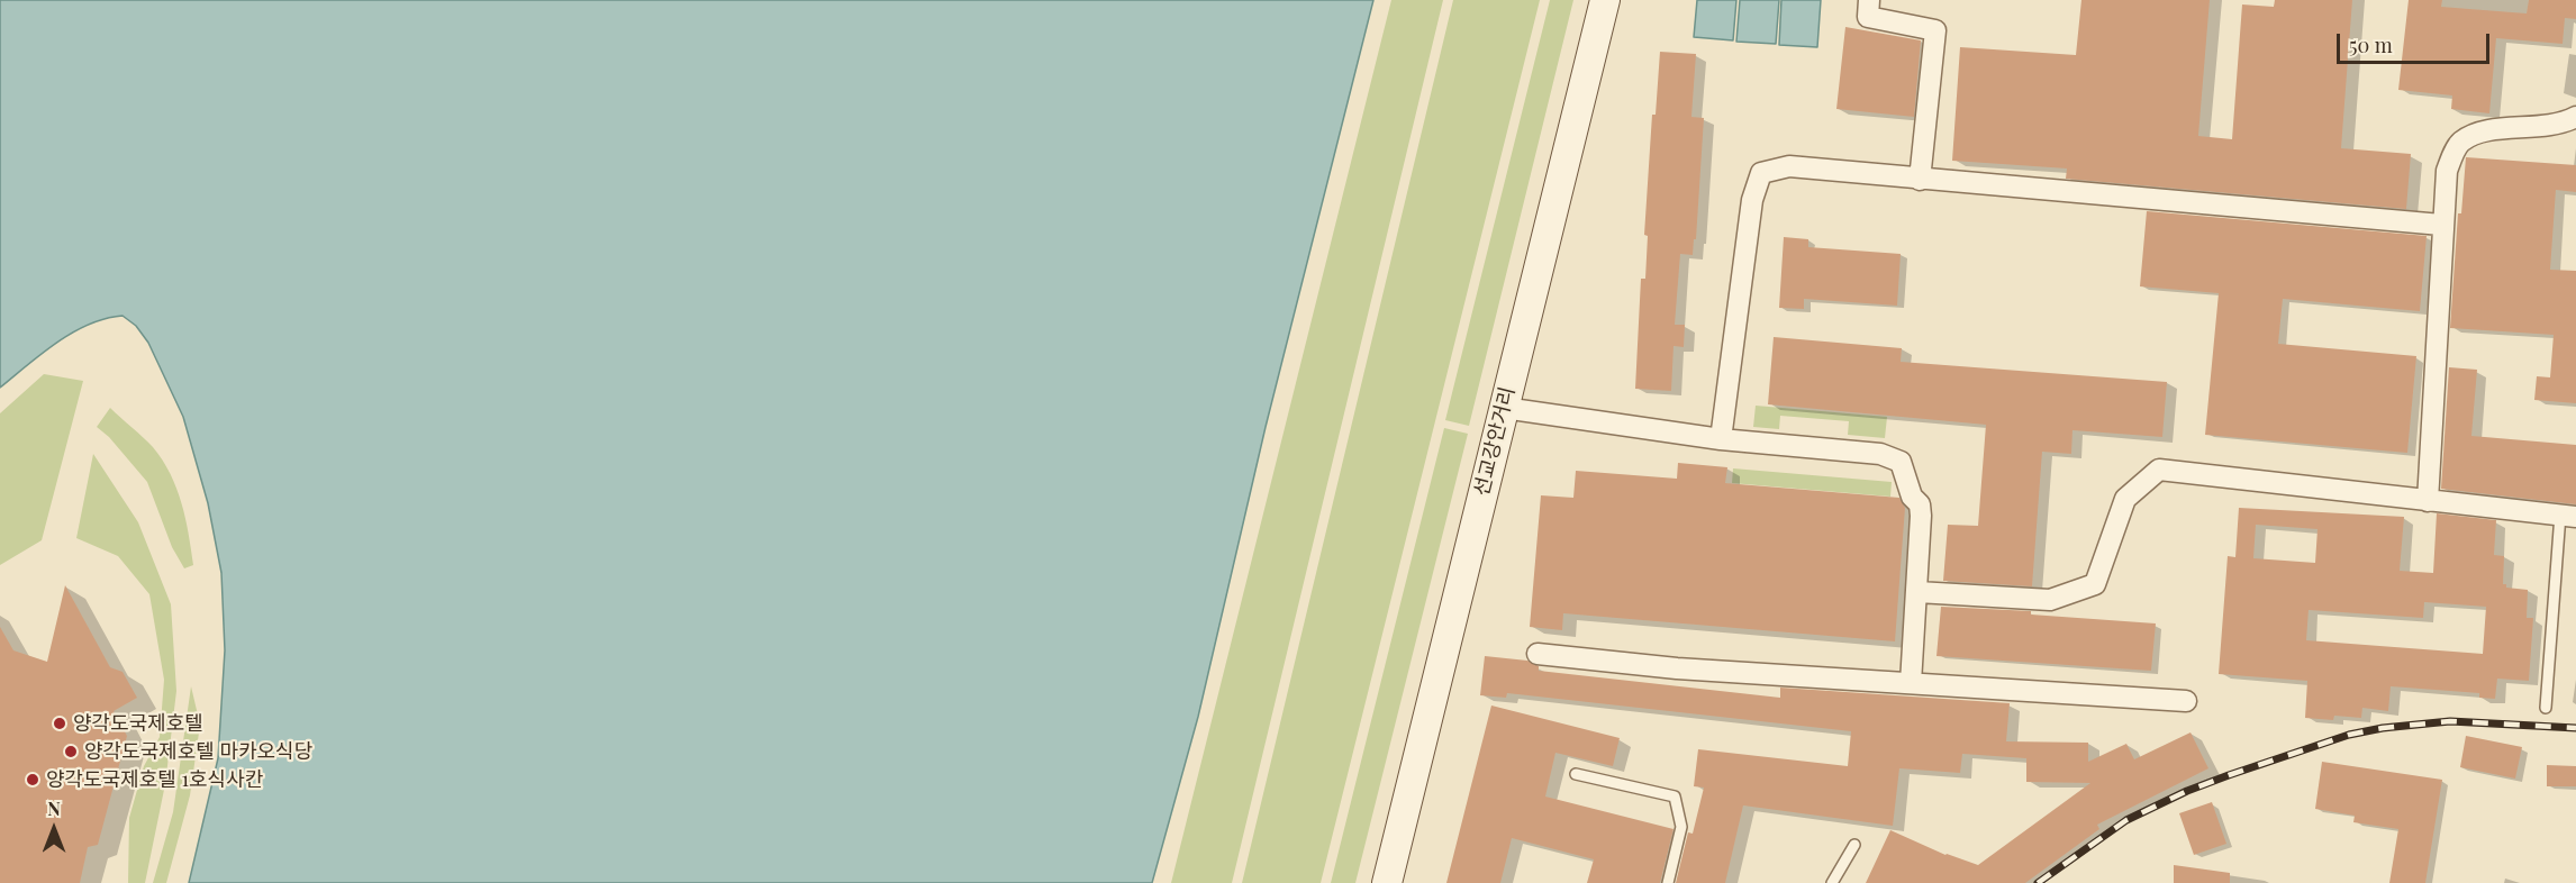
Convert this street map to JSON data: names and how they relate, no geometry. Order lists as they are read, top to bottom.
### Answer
{
  "streets": {
    "main road": ["선교강안거리"]
  },
  "places": ["양각도국제호텔", "양각도국제호텔 마카오식당", "양각도국제호텔 1호식사칸"],
  "scale_bar": "50 m",
  "north": "top"
}
